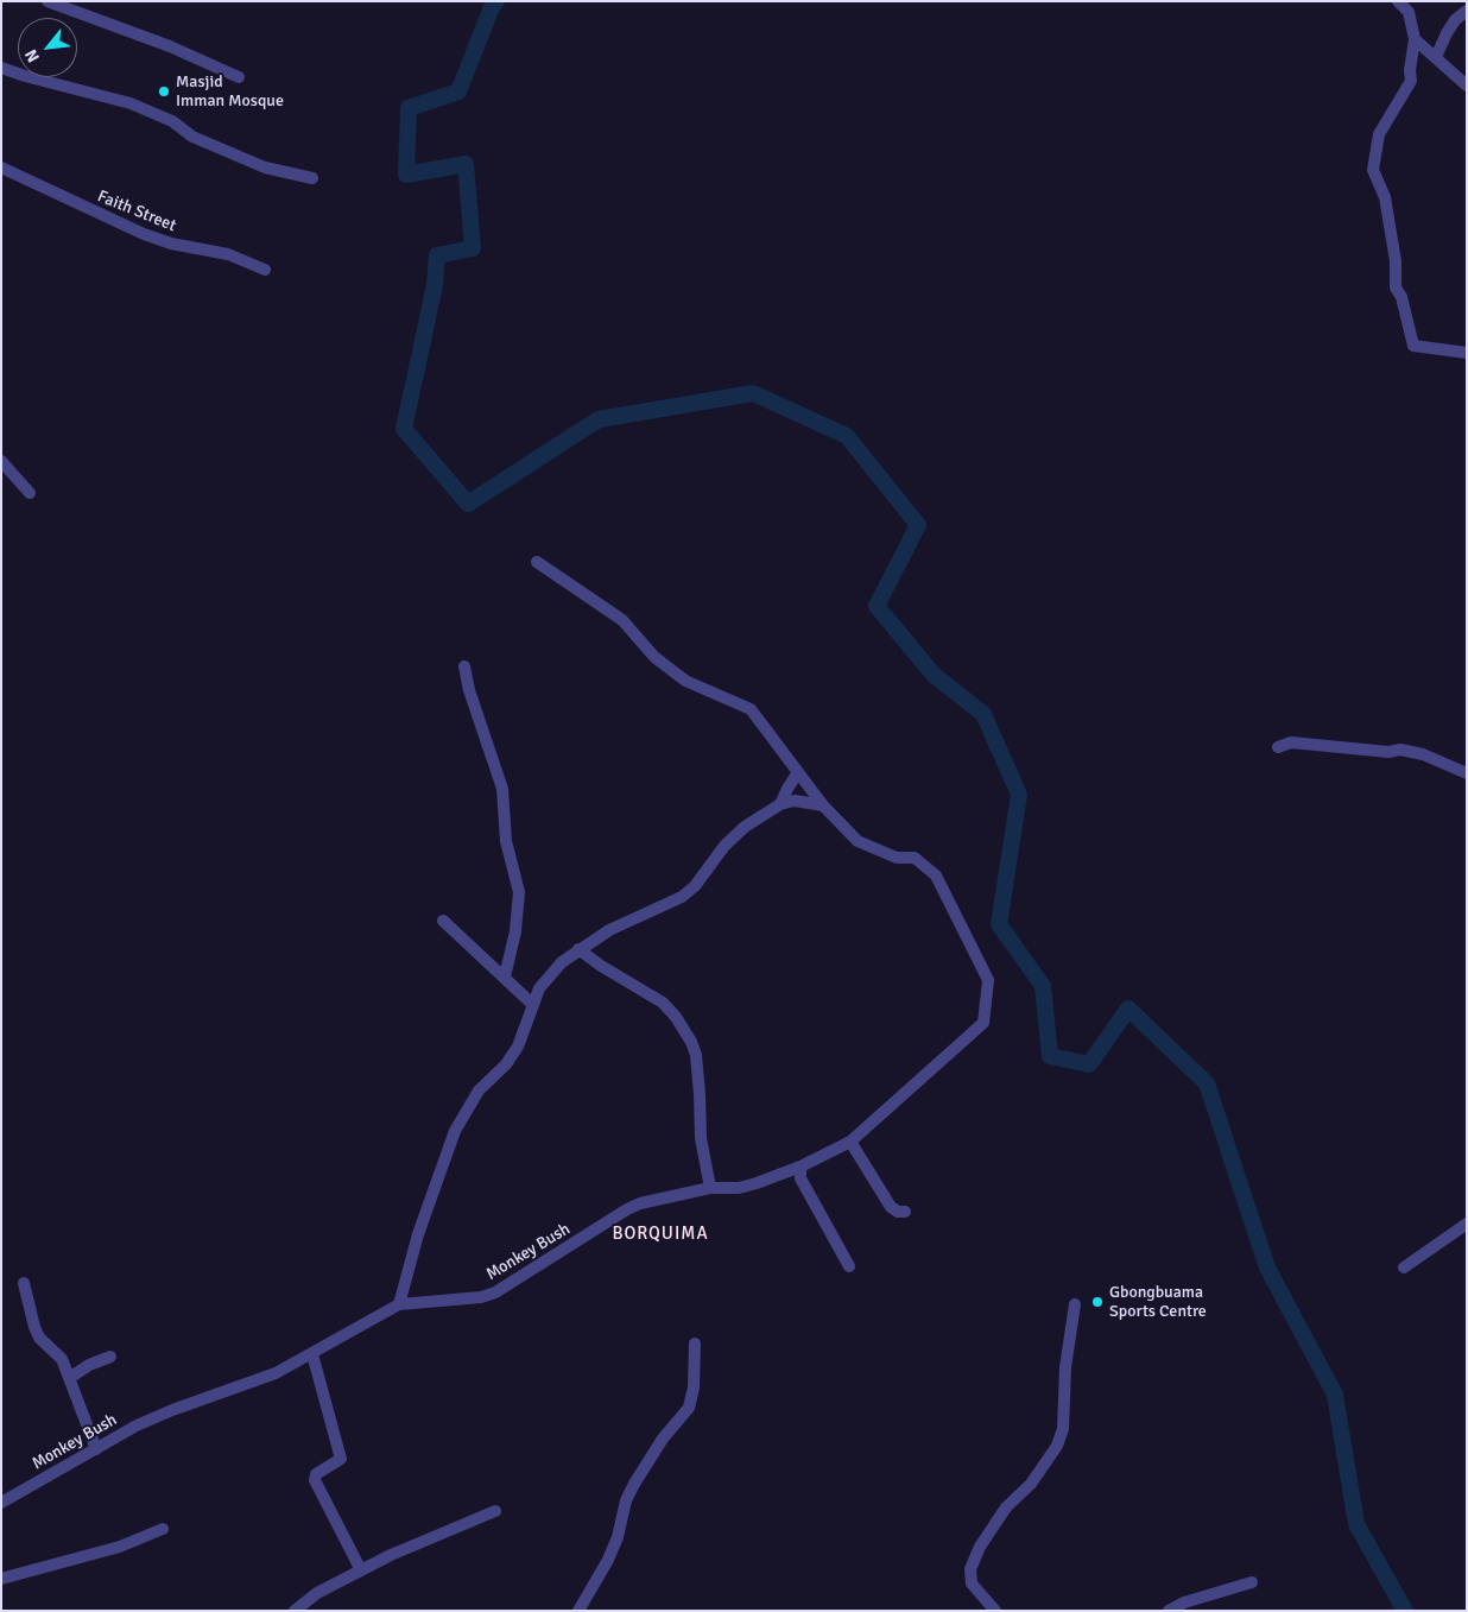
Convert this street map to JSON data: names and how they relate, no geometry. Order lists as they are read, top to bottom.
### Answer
{
  "streets": {
    "street": ["Faith Street", "Monkey Bush"]
  },
  "districts": ["BORQUIMA"],
  "places": ["Masjid Imman Mosque", "Gbongbuama Sports Centre"],
  "north": "bottom left"
}
